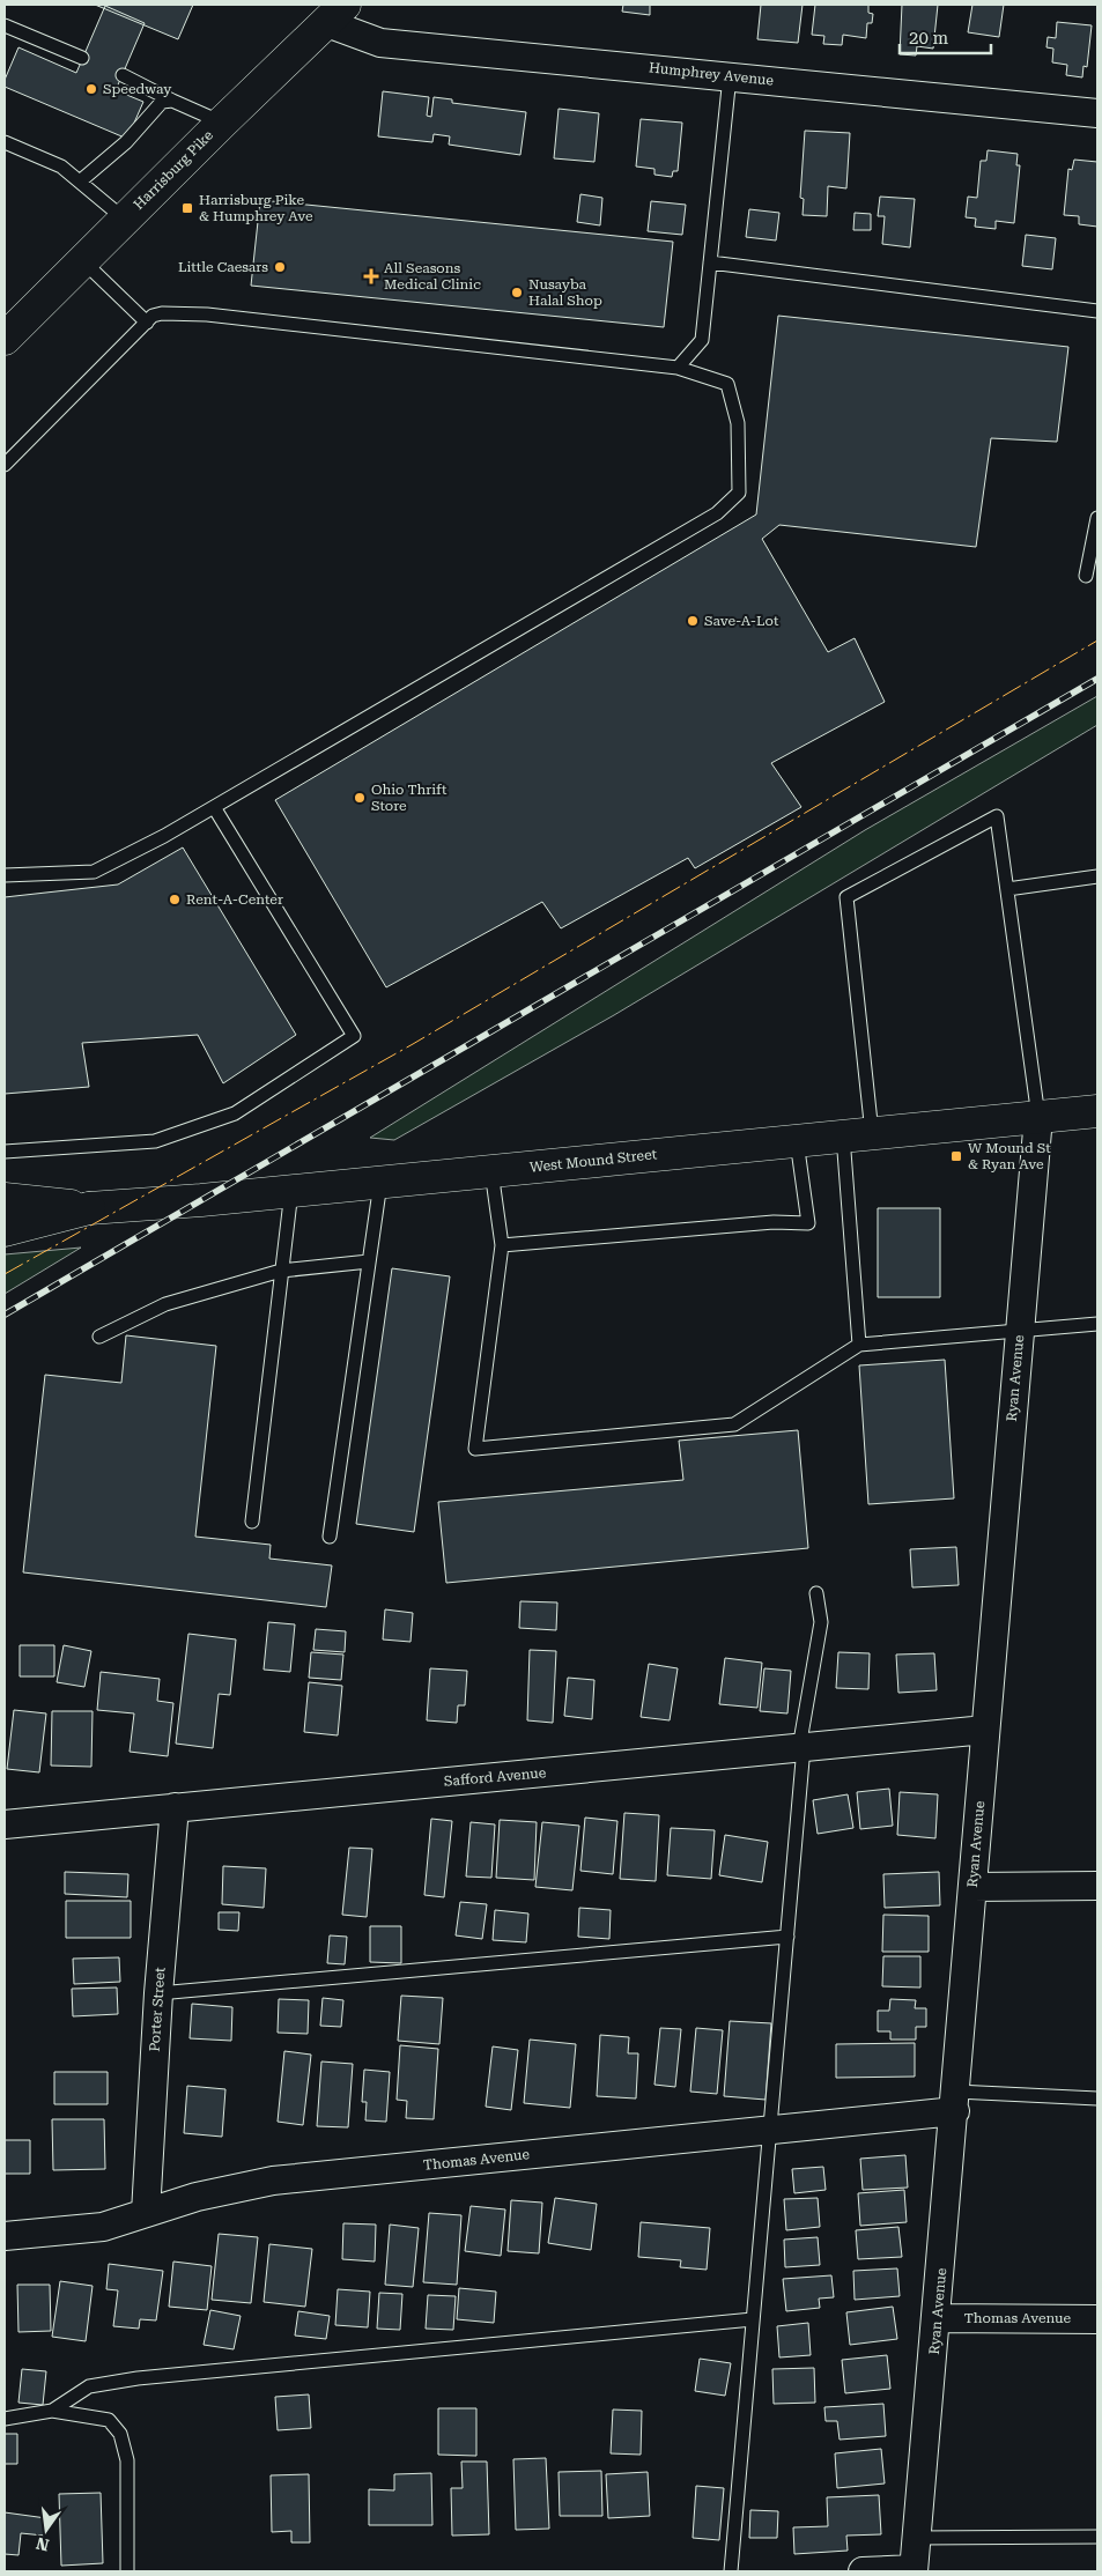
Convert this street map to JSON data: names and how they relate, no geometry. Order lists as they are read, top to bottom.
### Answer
{
  "streets": {
    "street": [
      "Humphrey Avenue",
      "Harrisburg Pike",
      "West Mound Street",
      "Ryan Avenue",
      "Safford Avenue",
      "Porter Street",
      "Thomas Avenue"
    ]
  },
  "crossings": [
    ["Humphrey Avenue", "Harrisburg Pike"],
    ["West Mound Street", "Ryan Avenue"],
    ["Ryan Avenue", "Safford Avenue"],
    ["Ryan Avenue", "Thomas Avenue"],
    ["Safford Avenue", "Porter Street"],
    ["Porter Street", "Thomas Avenue"]
  ],
  "places": {
    "other": [
      "Speedway",
      "Little Caesars",
      "Nusayba Halal Shop",
      "Save-A-Lot",
      "Ohio Thrift Store",
      "Rent-A-Center"
    ],
    "transit": ["Harrisburg Pike & Humphrey Ave", "W Mound St & Ryan Ave"],
    "health": ["All Seasons Medical Clinic"]
  },
  "scale_bar": "20 m",
  "north": "bottom"
}
